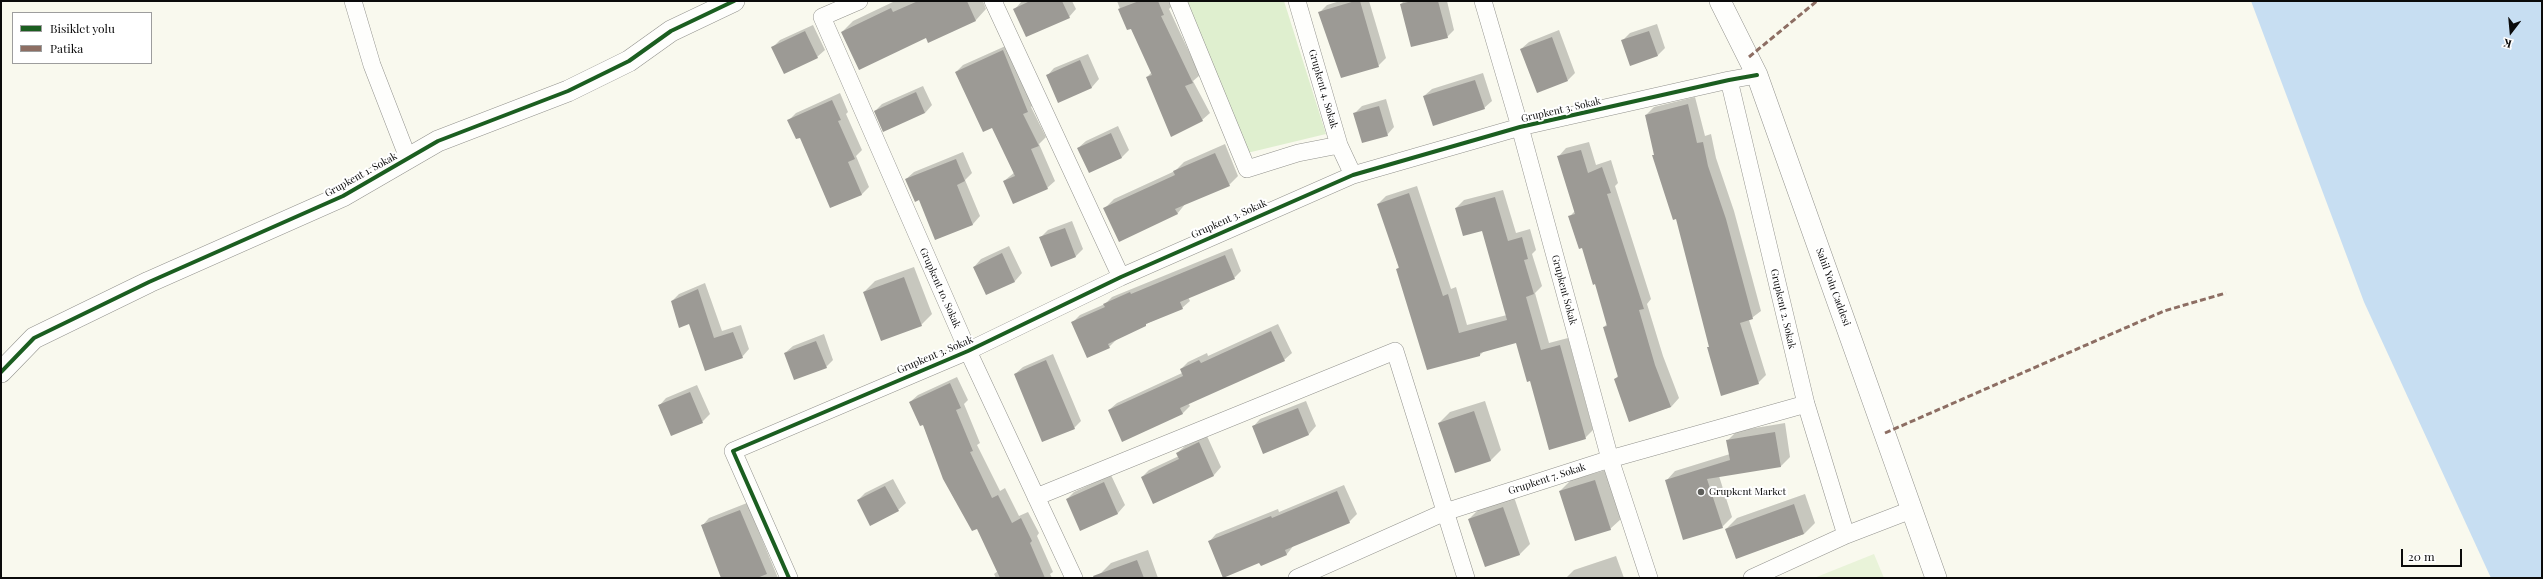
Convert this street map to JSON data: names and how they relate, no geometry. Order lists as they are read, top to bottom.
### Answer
{
  "streets": {
    "street": [
      "Grupkent 4. Sokak",
      "Grupkent 3. Sokak",
      "Grupkent 1. Sokak",
      "Sahil Yolu Caddesi",
      "Grupkent 10. Sokak",
      "Grupkent Sokak",
      "Grupkent 2. Sokak",
      "Grupkent 7. Sokak"
    ]
  },
  "crossings": [
    ["Grupkent 4. Sokak", "Grupkent 3. Sokak"],
    ["Grupkent 3. Sokak", "Sahil Yolu Caddesi"],
    ["Grupkent 3. Sokak", "Grupkent 10. Sokak"],
    ["Grupkent 3. Sokak", "Grupkent Sokak"],
    ["Grupkent 3. Sokak", "Grupkent 2. Sokak"],
    ["Grupkent Sokak", "Grupkent 7. Sokak"],
    ["Grupkent 2. Sokak", "Grupkent 7. Sokak"]
  ],
  "places": ["Grupkent Market"],
  "legend": ["Bisiklet yolu", "Patika"],
  "scale_bar": "20 m",
  "north": "bottom"
}
